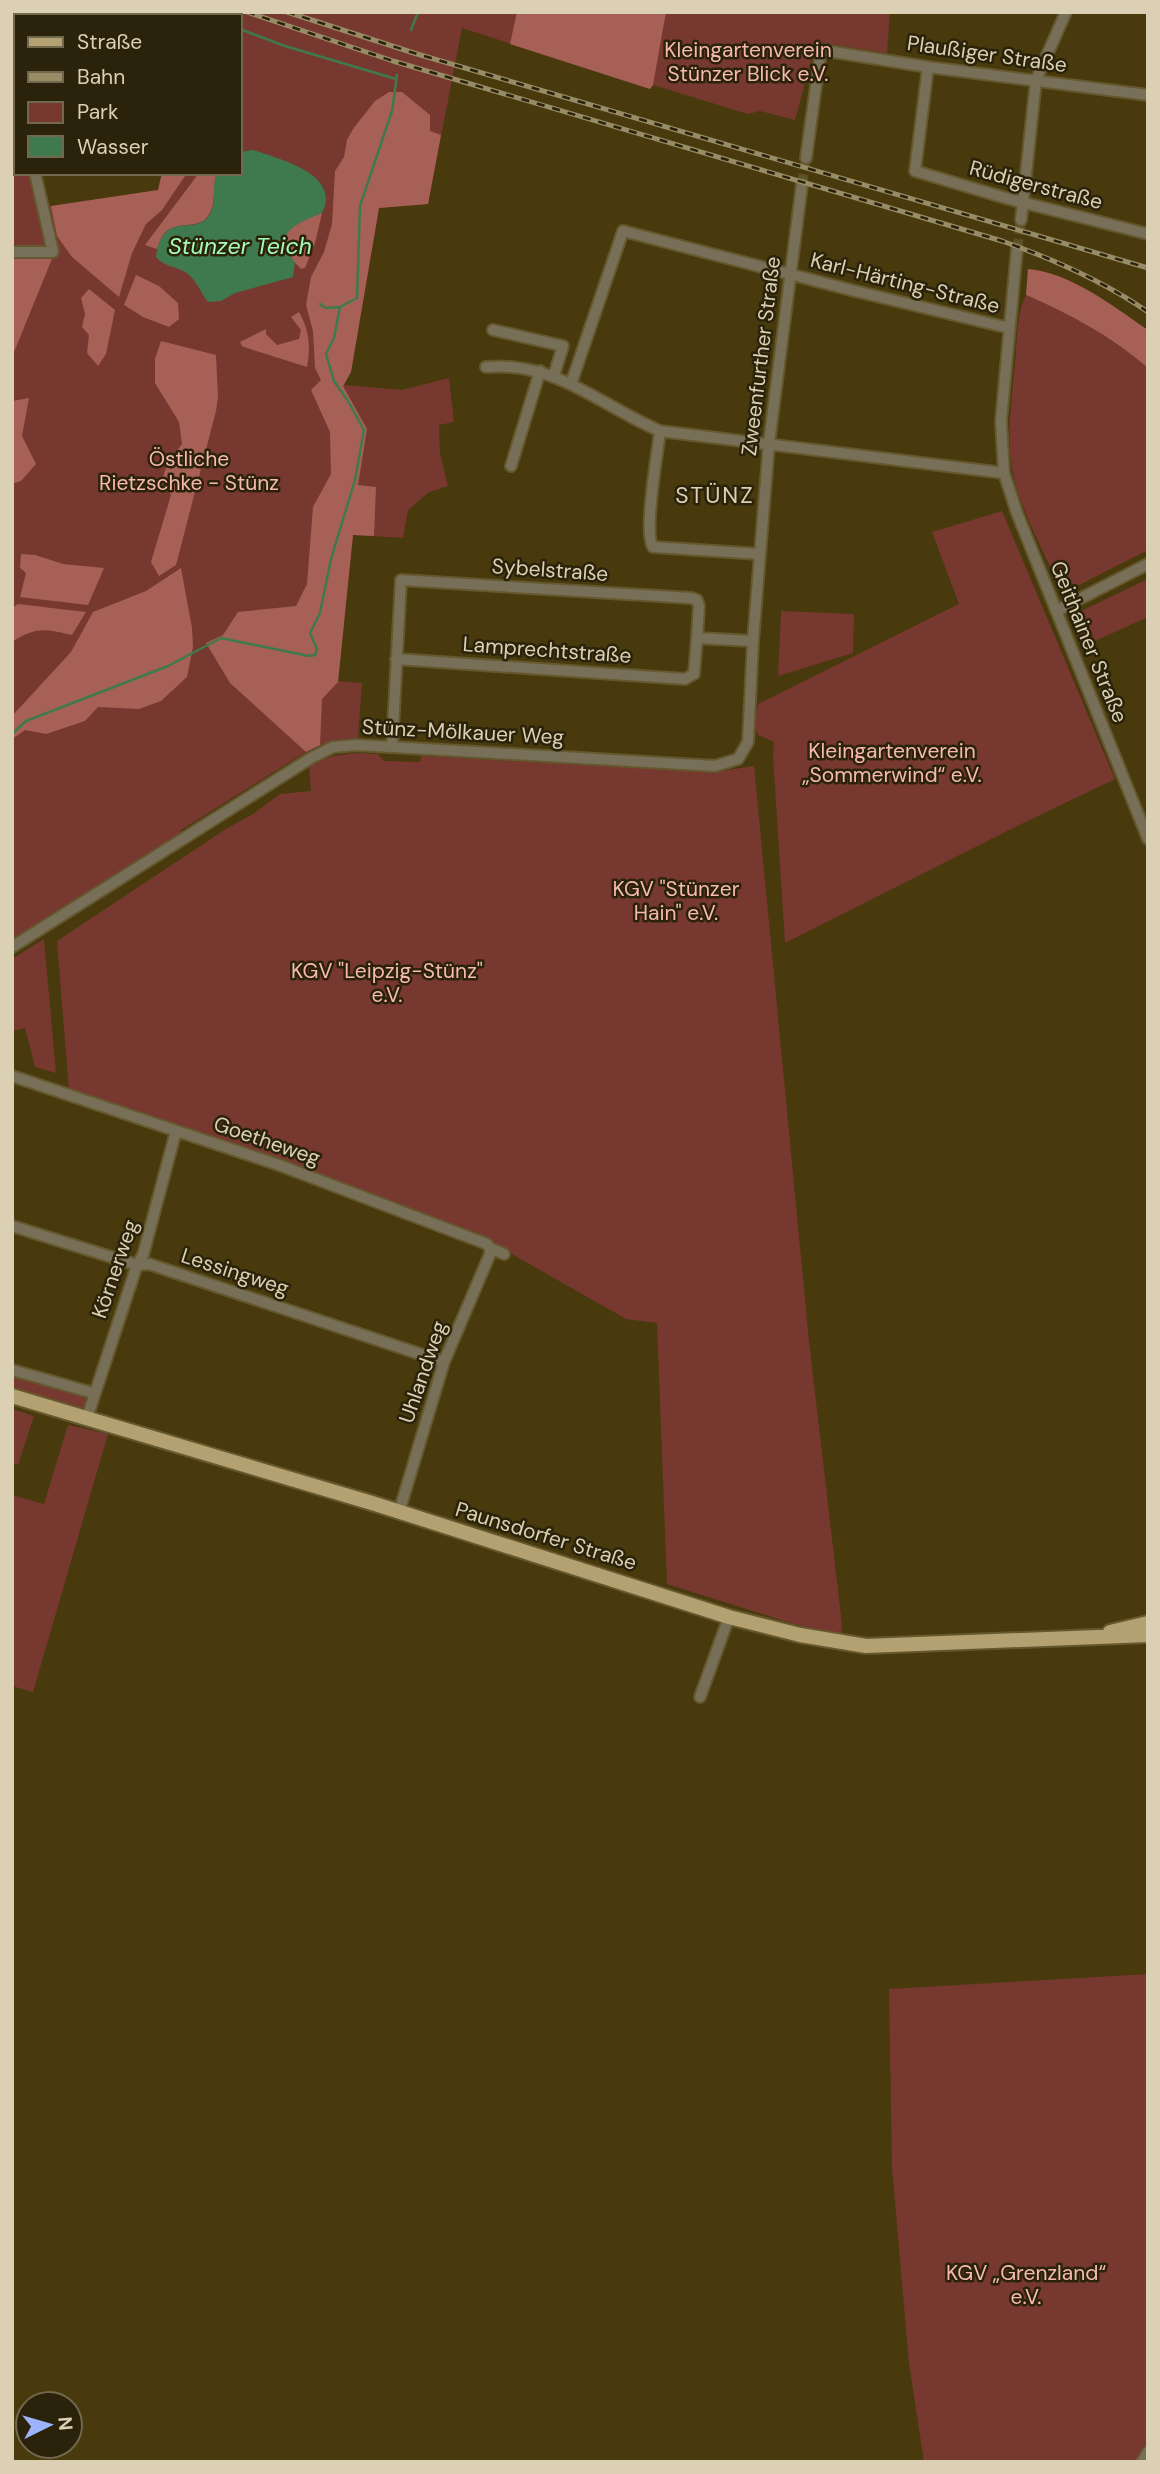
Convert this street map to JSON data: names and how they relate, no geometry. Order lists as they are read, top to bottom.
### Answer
{
  "streets": {
    "main road": ["Paunsdorfer Straße"],
    "street": [
      "Plaußiger Straße",
      "Rüdigerstraße",
      "Karl-Härting-Straße",
      "Zweenfurther Straße",
      "Sybelstraße",
      "Geithainer Straße",
      "Lamprechtstraße",
      "Stünz-Mölkauer Weg",
      "Goetheweg",
      "Körnerweg",
      "Lessingweg",
      "Uhlandweg"
    ]
  },
  "crossings": [
    ["Plaußiger Straße", "Rüdigerstraße"],
    ["Karl-Härting-Straße", "Zweenfurther Straße"],
    ["Karl-Härting-Straße", "Geithainer Straße"],
    ["Zweenfurther Straße", "Stünz-Mölkauer Weg"],
    ["Sybelstraße", "Lamprechtstraße"],
    ["Goetheweg", "Körnerweg"],
    ["Goetheweg", "Uhlandweg"],
    ["Körnerweg", "Lessingweg"],
    ["Körnerweg", "Paunsdorfer Straße"],
    ["Lessingweg", "Uhlandweg"],
    ["Uhlandweg", "Paunsdorfer Straße"]
  ],
  "districts": ["STÜNZ"],
  "water": ["Stünzer Teich"],
  "parks": [
    "Kleingartenverein Stünzer Blick e.V.",
    "Östliche Rietzschke - Stünz",
    "Kleingartenverein „Sommerwind“ e.V.",
    "KGV \"Stünzer Hain\" e.V.",
    "KGV \"Leipzig-Stünz\" e.V.",
    "KGV „Grenzland“ e.V."
  ],
  "legend": [
    "Straße",
    "Bahn",
    "Park",
    "Wasser"
  ],
  "north": "right"
}
